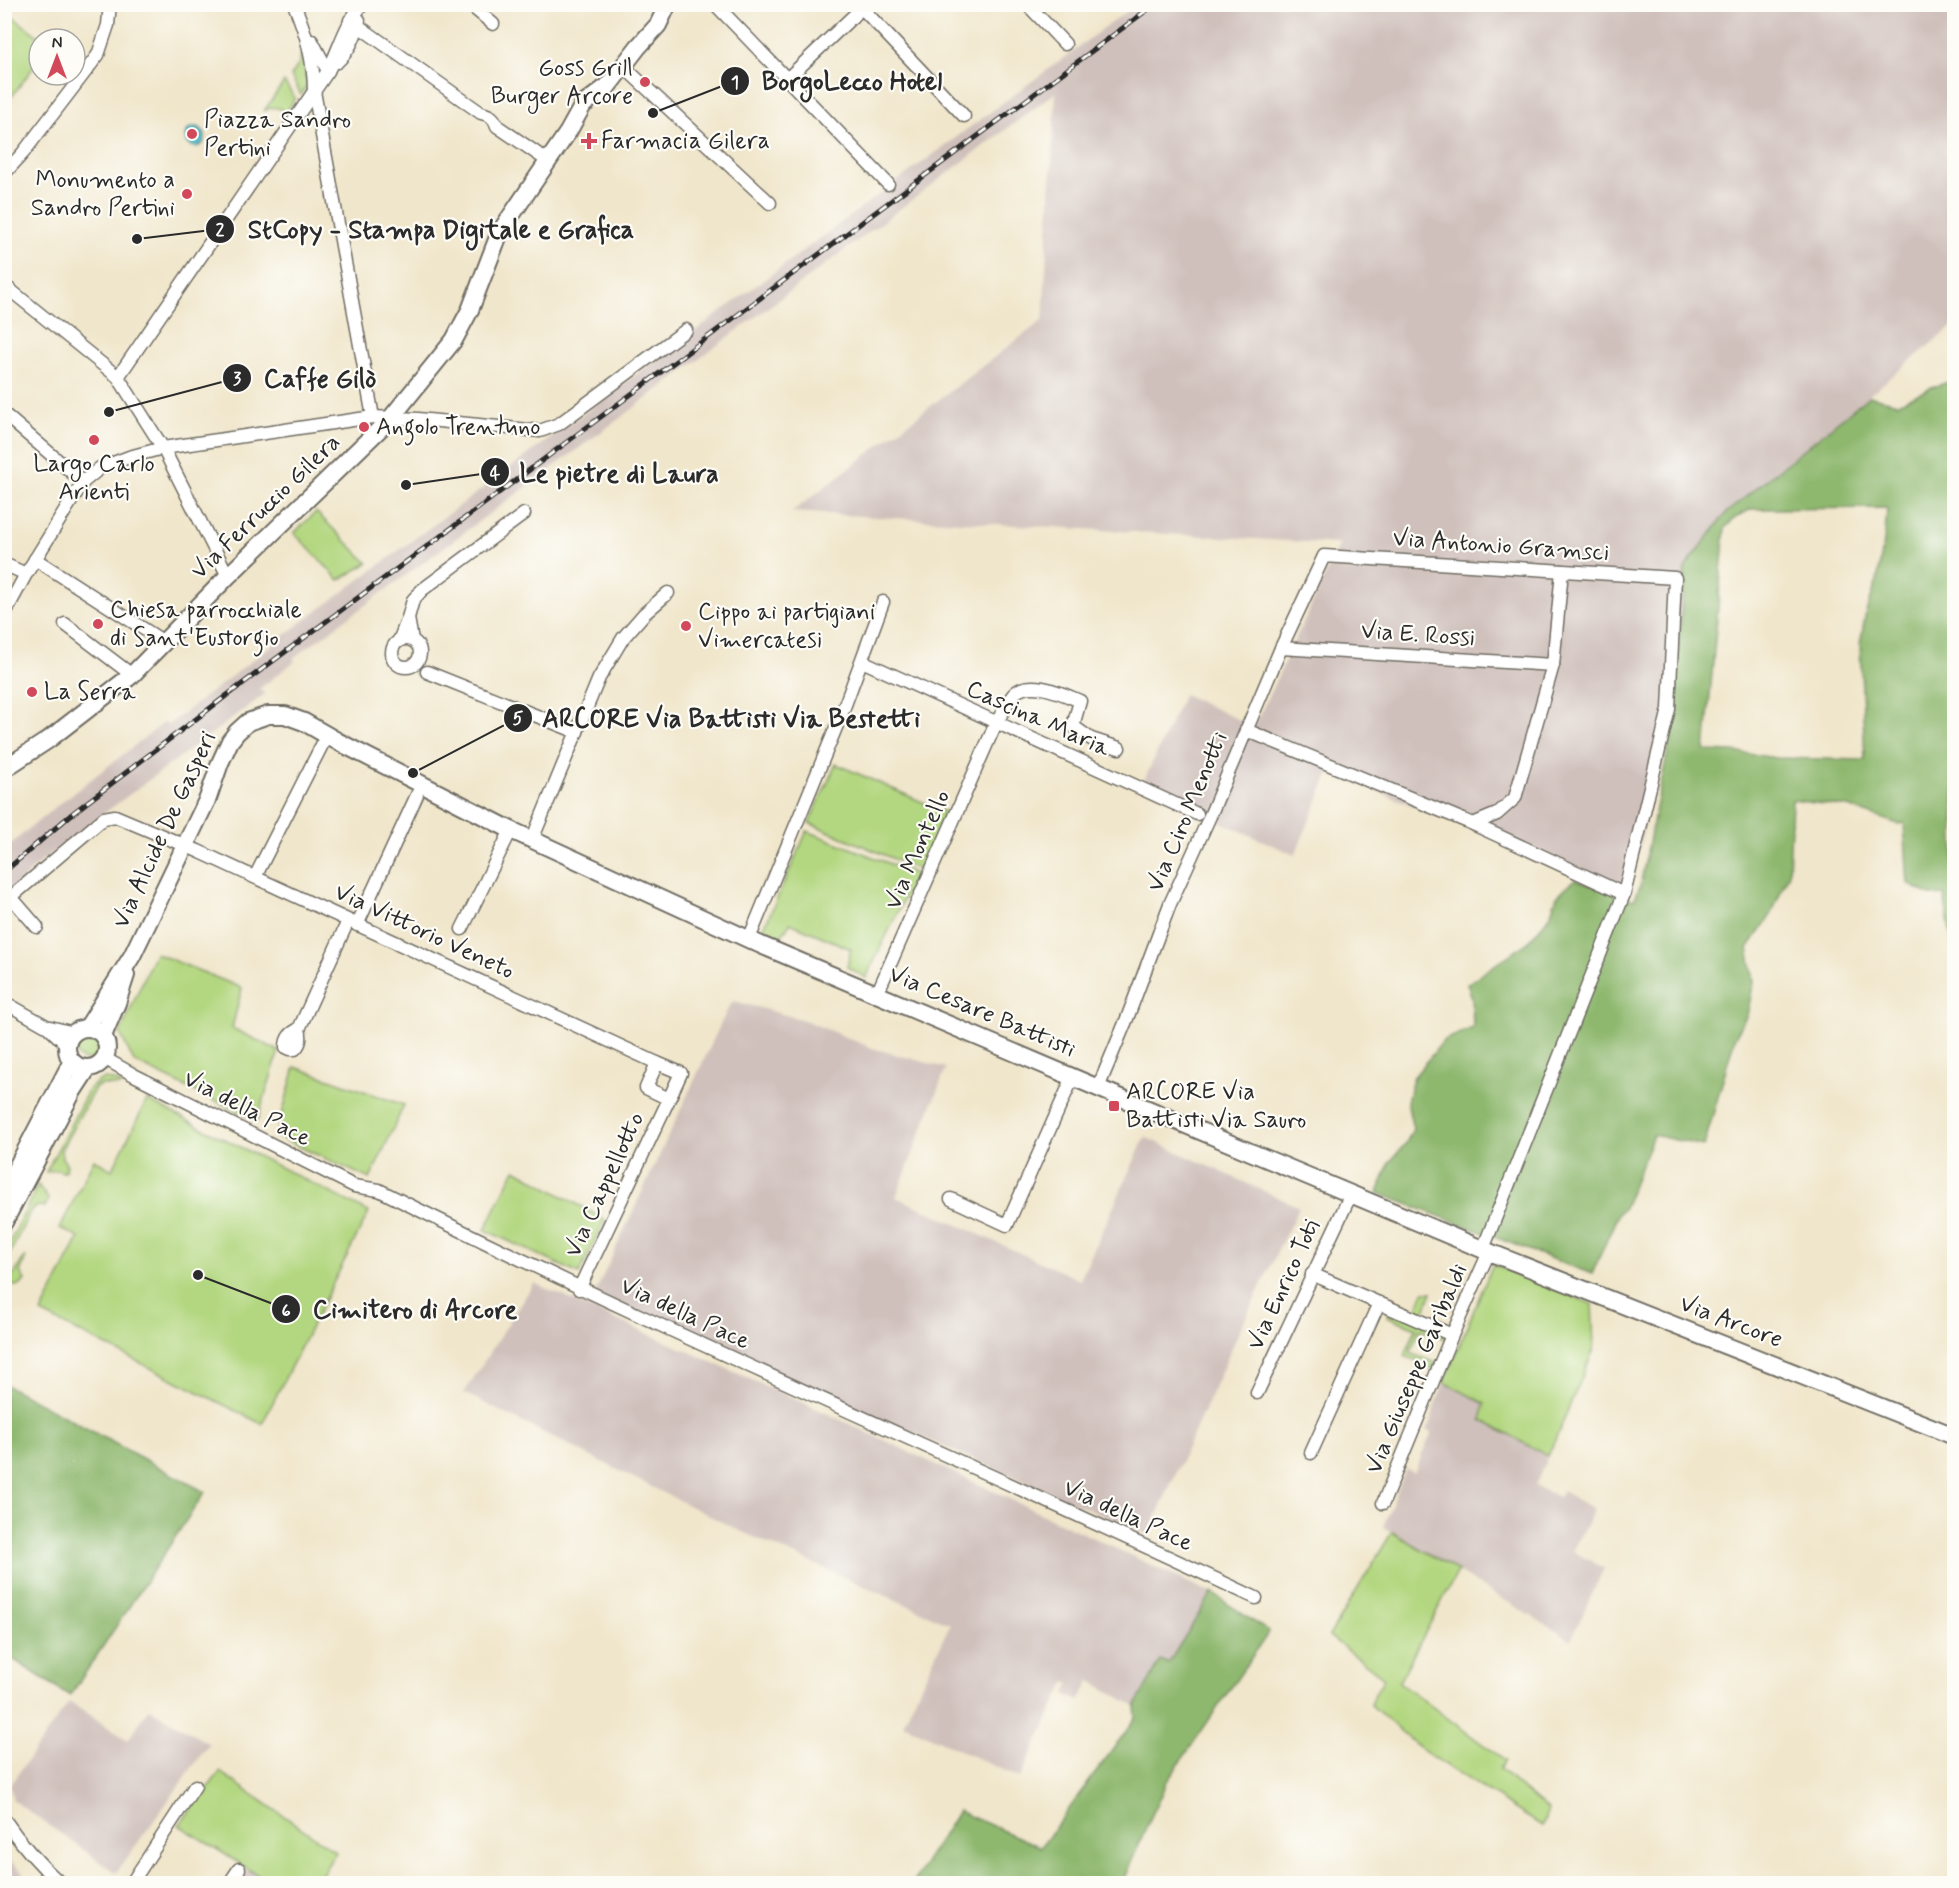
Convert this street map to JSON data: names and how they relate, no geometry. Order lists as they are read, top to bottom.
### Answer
{
  "streets": {
    "street": [
      "Via Ferruccio Gilera",
      "Via Antonio Gramsci",
      "Via E. Rossi",
      "Cascina Maria",
      "Via Ciro Menotti",
      "Via Alcide De Gasperi",
      "Via Montello",
      "Via Vittorio Veneto",
      "Via Cesare Battisti",
      "Via della Pace",
      "Via Cappellotto",
      "Via Enrico Toti",
      "Via Arcore",
      "Via Giuseppe Garibaldi"
    ]
  },
  "crossings": [
    ["Via Antonio Gramsci", "Via Ciro Menotti"],
    ["Via Antonio Gramsci", "Via Giuseppe Garibaldi"],
    ["Via E. Rossi", "Via Ciro Menotti"],
    ["Cascina Maria", "Via Montello"],
    ["Via Ciro Menotti", "Via Cesare Battisti"],
    ["Via Alcide De Gasperi", "Via Vittorio Veneto"],
    ["Via Alcide De Gasperi", "Via Cesare Battisti"],
    ["Via Alcide De Gasperi", "Via della Pace"],
    ["Via Montello", "Via Cesare Battisti"],
    ["Via Vittorio Veneto", "Via Cappellotto"],
    ["Via Cesare Battisti", "Via Enrico Toti"],
    ["Via Cesare Battisti", "Via Arcore"],
    ["Via Cesare Battisti", "Via Giuseppe Garibaldi"],
    ["Via della Pace", "Via Cappellotto"],
    ["Via Arcore", "Via Giuseppe Garibaldi"]
  ],
  "places": {
    "other": [
      "Goss Grill Burger Arcore",
      "BorgoLecco Hotel",
      "Piazza Sandro Pertini",
      "Monumento a Sandro Pertini",
      "StCopy - Stampa Digitale e Grafica",
      "Caffe Gilò",
      "Angolo Trentuno",
      "Largo Carlo Arienti",
      "Le pietre di Laura",
      "Chiesa parrocchiale di Sant'Eustorgio",
      "Cippo ai partigiani Vimercatesi",
      "La Serra",
      "ARCORE Via Battisti Via Bestetti",
      "Cimitero di Arcore"
    ],
    "health": ["Farmacia Gilera"],
    "transit": ["ARCORE Via Battisti Via Sauro"]
  },
  "north": "top"
}
